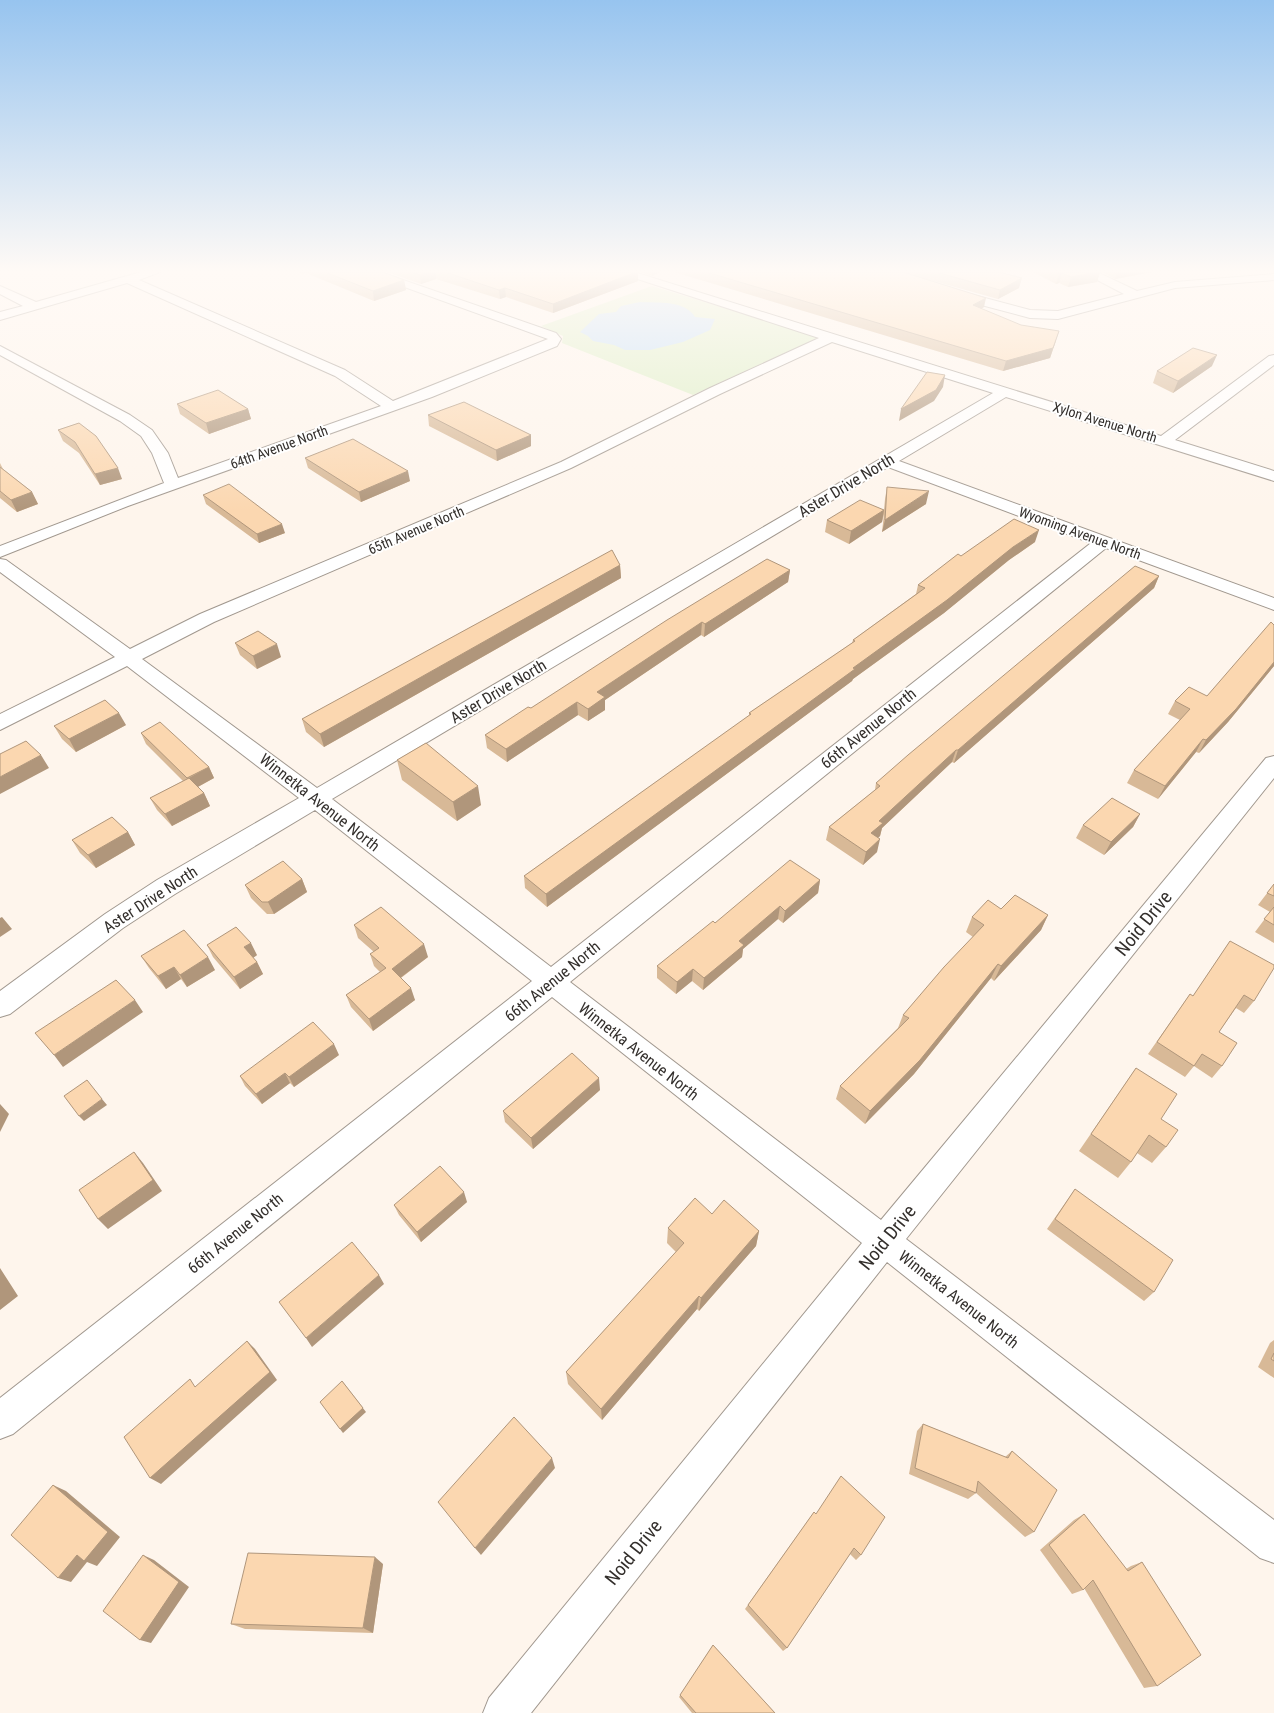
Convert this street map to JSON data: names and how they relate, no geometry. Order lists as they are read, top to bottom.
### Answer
{
  "streets": {
    "street": [
      "Xylon Avenue North",
      "64th Avenue North",
      "Aster Drive North",
      "65th Avenue North",
      "Wyoming Avenue North",
      "66th Avenue North",
      "Winnetka Avenue North",
      "Noid Drive"
    ]
  },
  "crossings": [
    ["Xylon Avenue North", "Aster Drive North"],
    ["Aster Drive North", "Wyoming Avenue North"],
    ["Aster Drive North", "Winnetka Avenue North"],
    ["65th Avenue North", "Winnetka Avenue North"],
    ["Wyoming Avenue North", "66th Avenue North"],
    ["66th Avenue North", "Winnetka Avenue North"],
    ["Winnetka Avenue North", "Noid Drive"]
  ]
}
